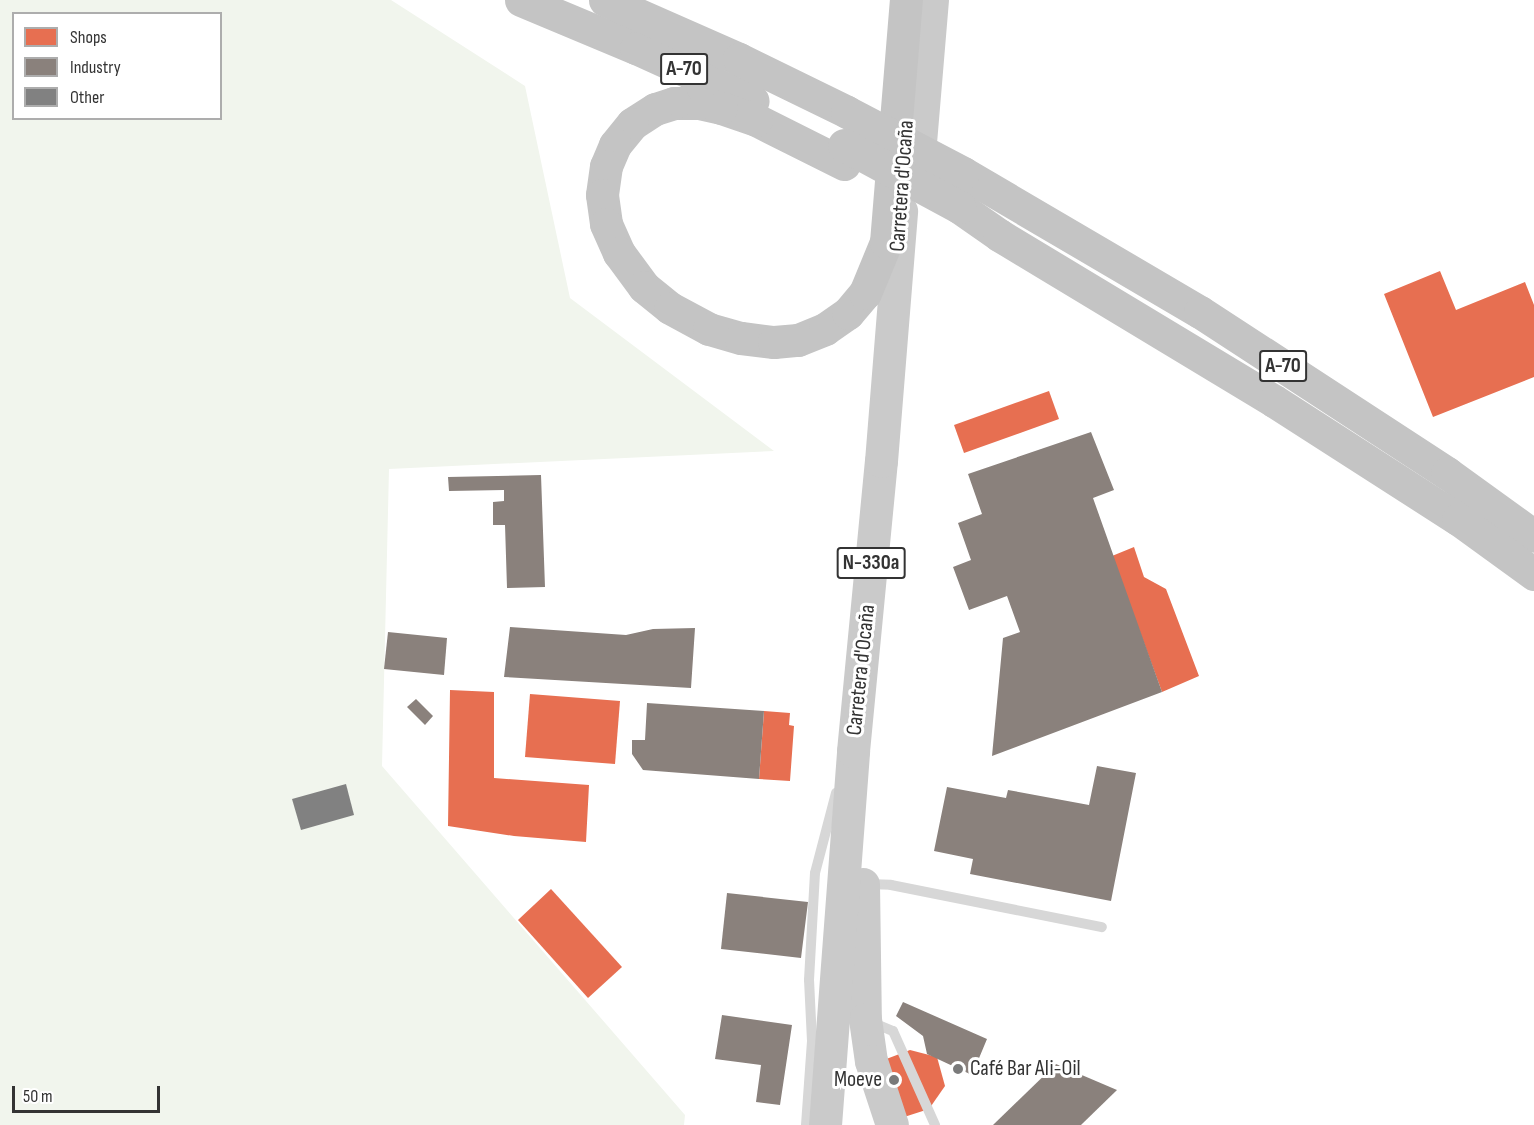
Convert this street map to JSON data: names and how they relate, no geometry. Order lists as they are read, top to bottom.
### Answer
{
  "streets": {
    "highway": ["A-70"],
    "main road": ["Carretera d'Ocaña", "N-330a"]
  },
  "places": ["Café Bar Ali-Oil", "Moeve"],
  "legend": ["Shops", "Industry", "Other"],
  "scale_bar": "50 m"
}
